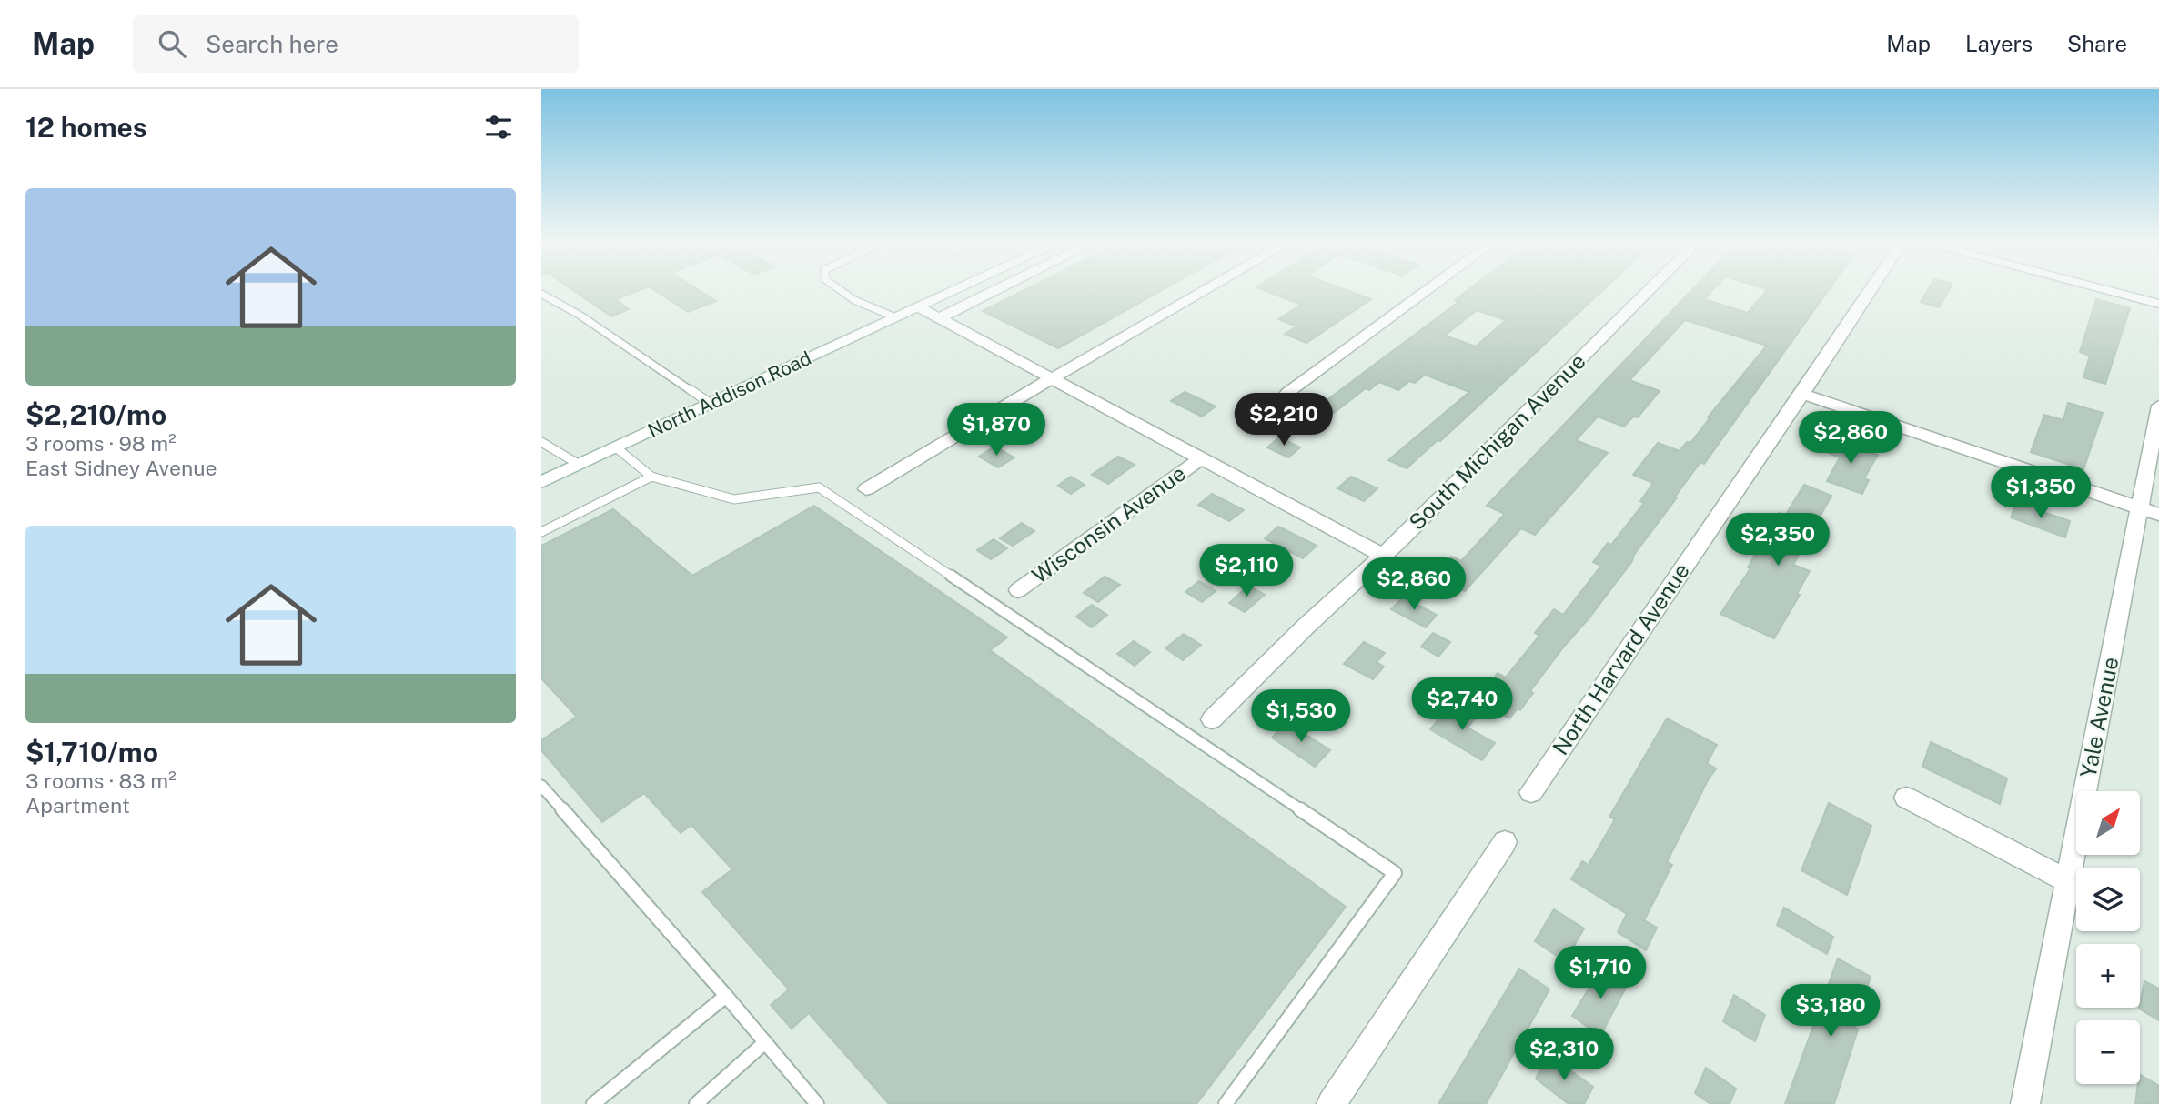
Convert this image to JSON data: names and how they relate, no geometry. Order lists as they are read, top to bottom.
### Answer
{
  "streets": {
    "street": [
      "North Addison Road",
      "South Michigan Avenue",
      "Wisconsin Avenue",
      "North Harvard Avenue",
      "Yale Avenue"
    ]
  },
  "north": "top right",
  "page": {
    "header": "Map",
    "search": "Search here",
    "nav": ["Map", "Layers", "Share"],
    "heading": "12 homes",
    "list": [
      {
        "name": "$2,210/mo",
        "note": "3 rooms · 98 m² · East Sidney Avenue"
      },
      {
        "name": "$1,710/mo",
        "note": "3 rooms · 83 m² · Apartment"
      }
    ],
    "price": [
      "$2,210",
      "$1,870",
      "$2,860",
      "$1,350",
      "$2,350",
      "$2,110",
      "$2,860",
      "$2,740",
      "$1,530",
      "$1,710",
      "$3,180",
      "$2,310"
    ],
    "map_buttons": ["+", "−"]
  }
}
